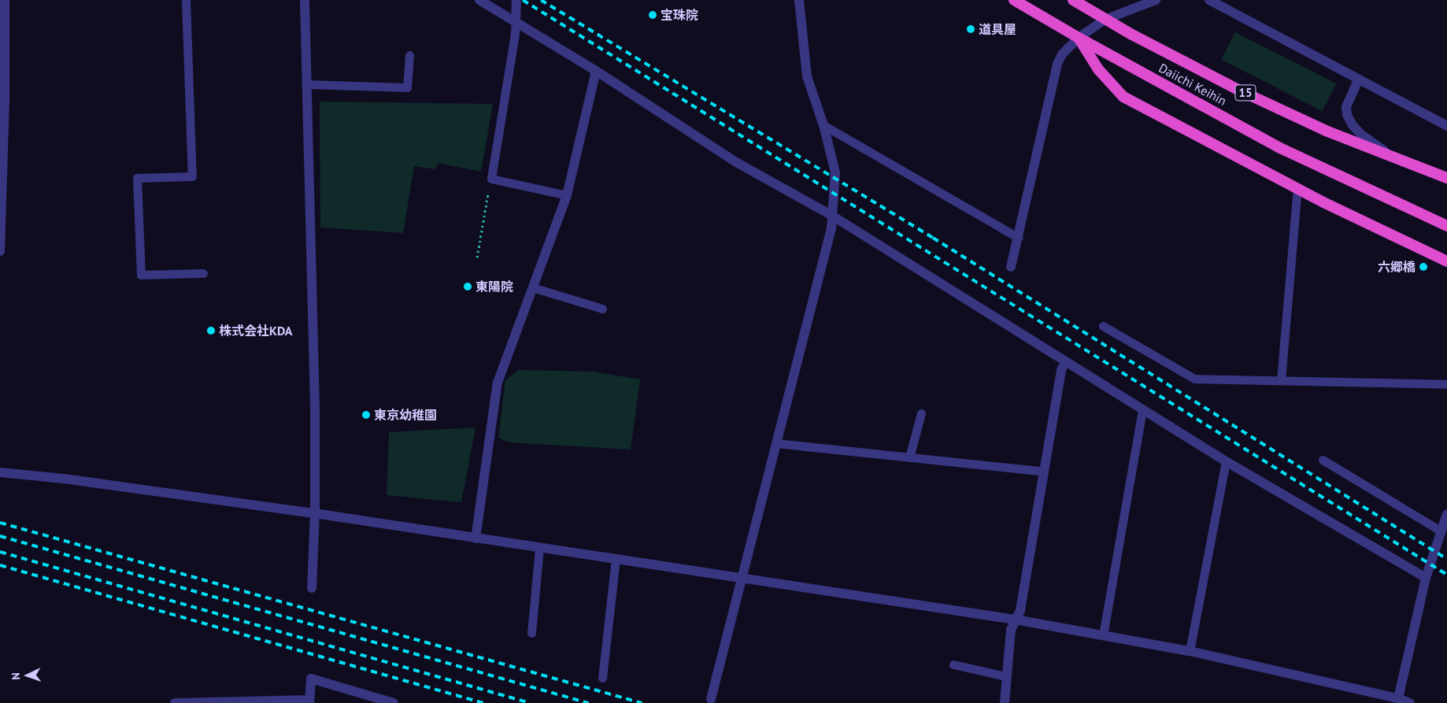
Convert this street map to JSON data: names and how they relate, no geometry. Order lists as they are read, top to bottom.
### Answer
{
  "streets": {
    "highway": ["Daiichi Keihin", "15"]
  },
  "places": [
    "宝珠院",
    "道具屋",
    "六郷橋",
    "東陽院",
    "株式会社KDA",
    "東京幼稚園"
  ],
  "north": "left"
}
